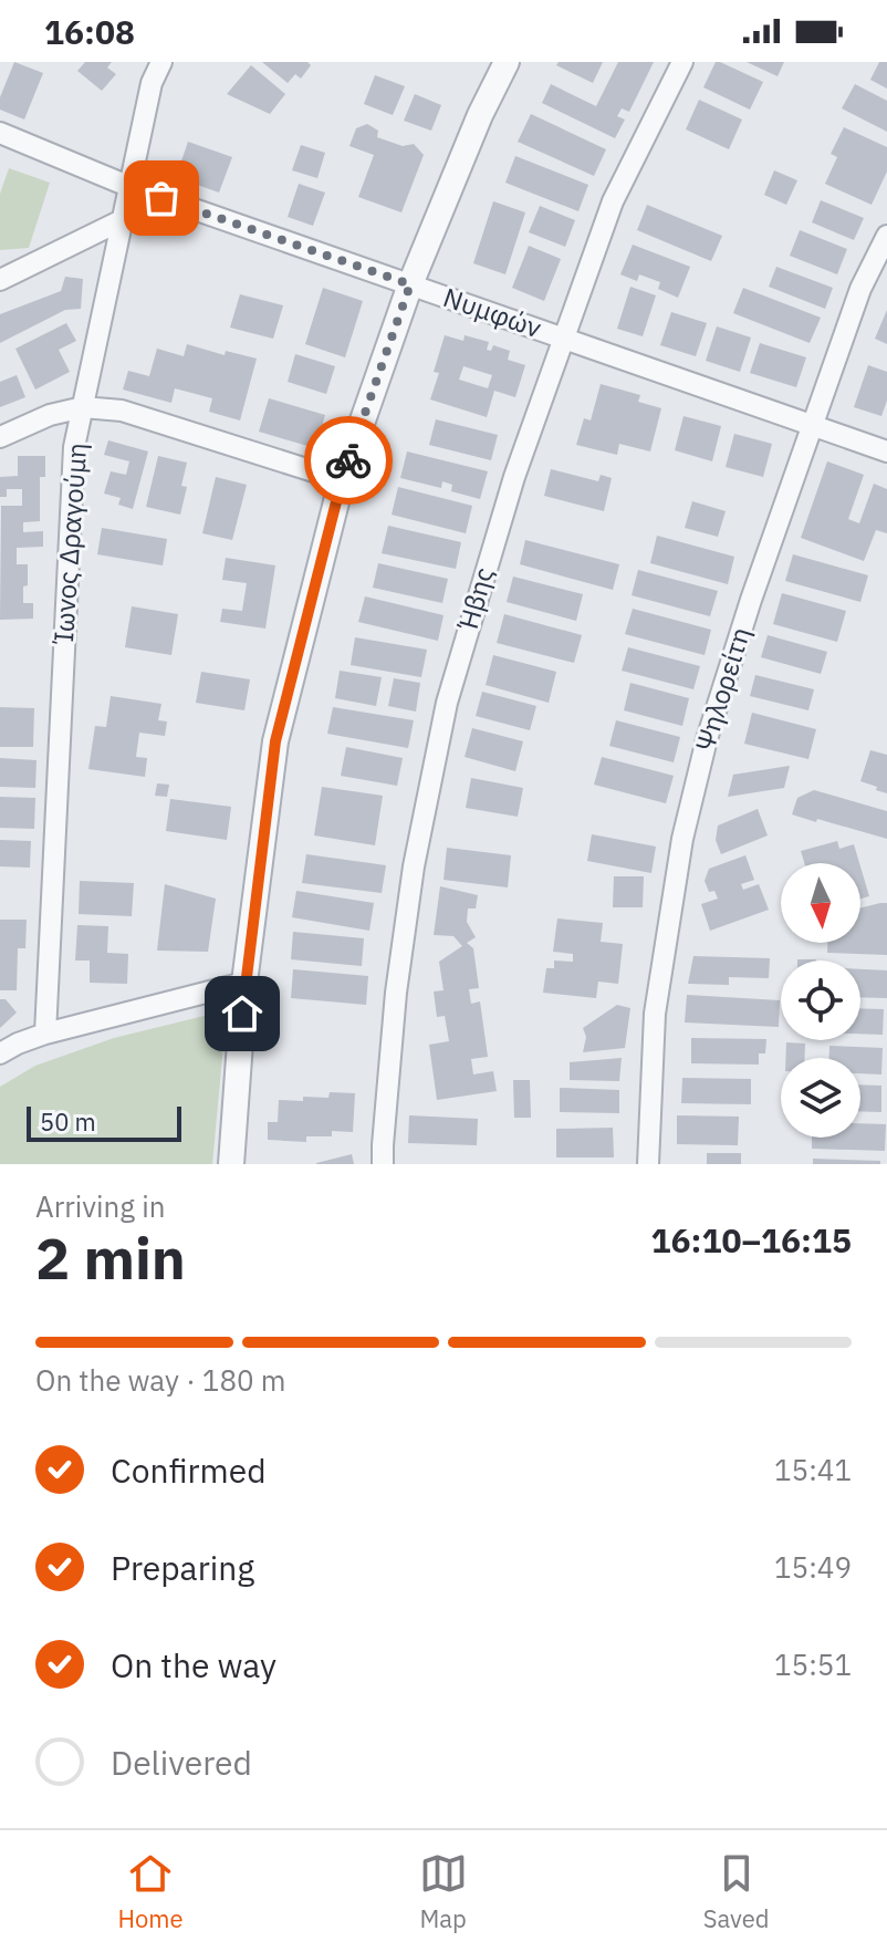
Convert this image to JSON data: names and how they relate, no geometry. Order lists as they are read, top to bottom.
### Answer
{
  "streets": {
    "street": [
      "Νυμφών",
      "Ίωνος Δραγούμη",
      "Ήβης",
      "Ψηλορείτη"
    ]
  },
  "crossings": [
    ["Νυμφών", "Ίωνος Δραγούμη"],
    ["Νυμφών", "Ήβης"],
    ["Νυμφών", "Ψηλορείτη"]
  ],
  "scale_bar": "50 m",
  "north": "bottom",
  "page": {
    "status": "16:08",
    "scale": "50 m",
    "heading": ["2 min", "Arriving in", "16:10–16:15"],
    "bar": "On the way · 180 m",
    "list": [
      ["Confirmed", "15:41"],
      ["Preparing", "15:49"],
      ["On the way", "15:51"],
      "Delivered"
    ],
    "tabs": ["Home", "Map", "Saved"]
  }
}
